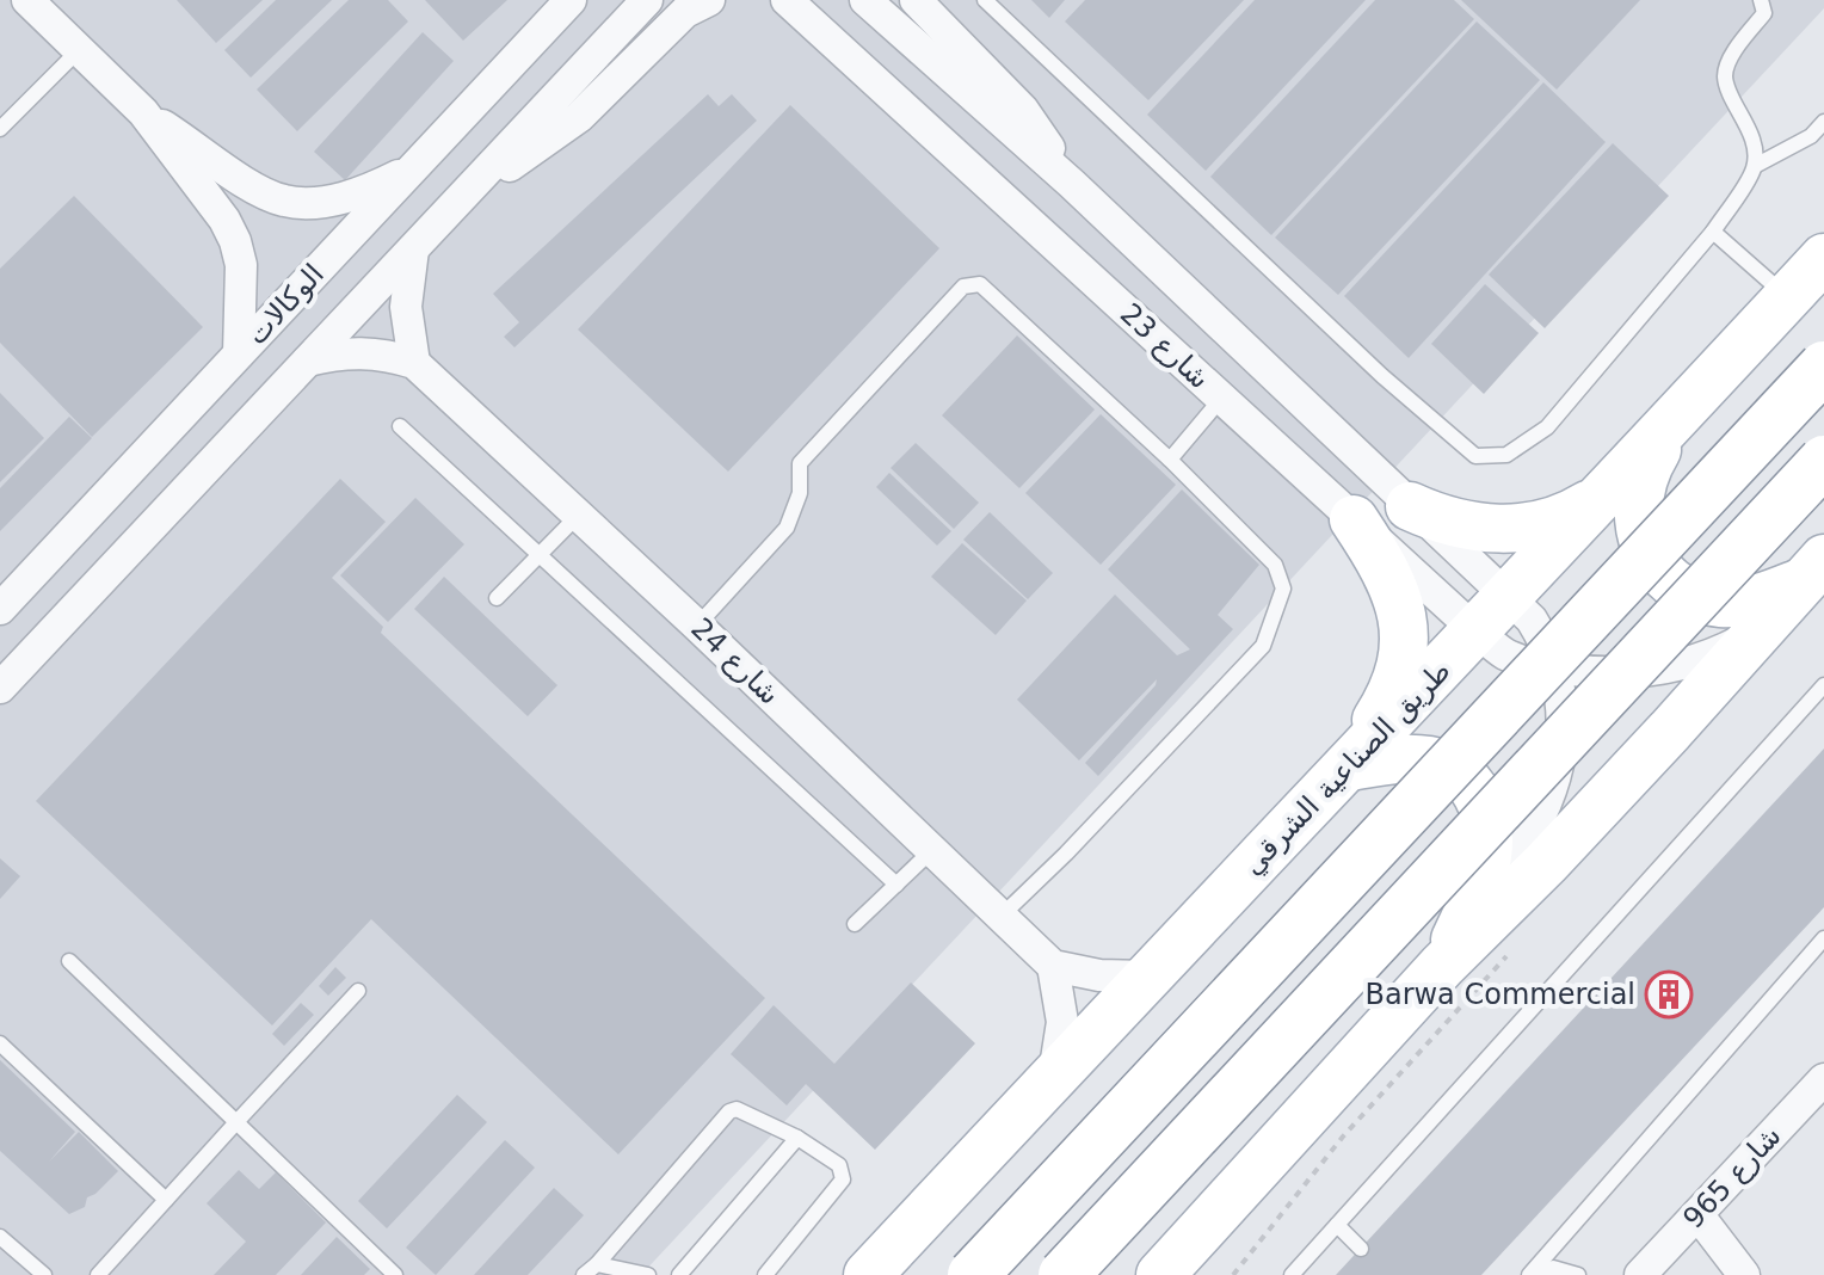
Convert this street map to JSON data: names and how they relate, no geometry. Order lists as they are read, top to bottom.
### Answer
{
  "streets": {
    "main road": ["طريق الصناعية الشرقي"],
    "street": [
      "الوكالات",
      "شارع 23",
      "شارع 24",
      "شارع 965"
    ]
  },
  "crossings": [
    ["شارع 23", "طريق الصناعية الشرقي"]
  ],
  "places": {
    "building": ["Barwa Commercial"]
  }
}
